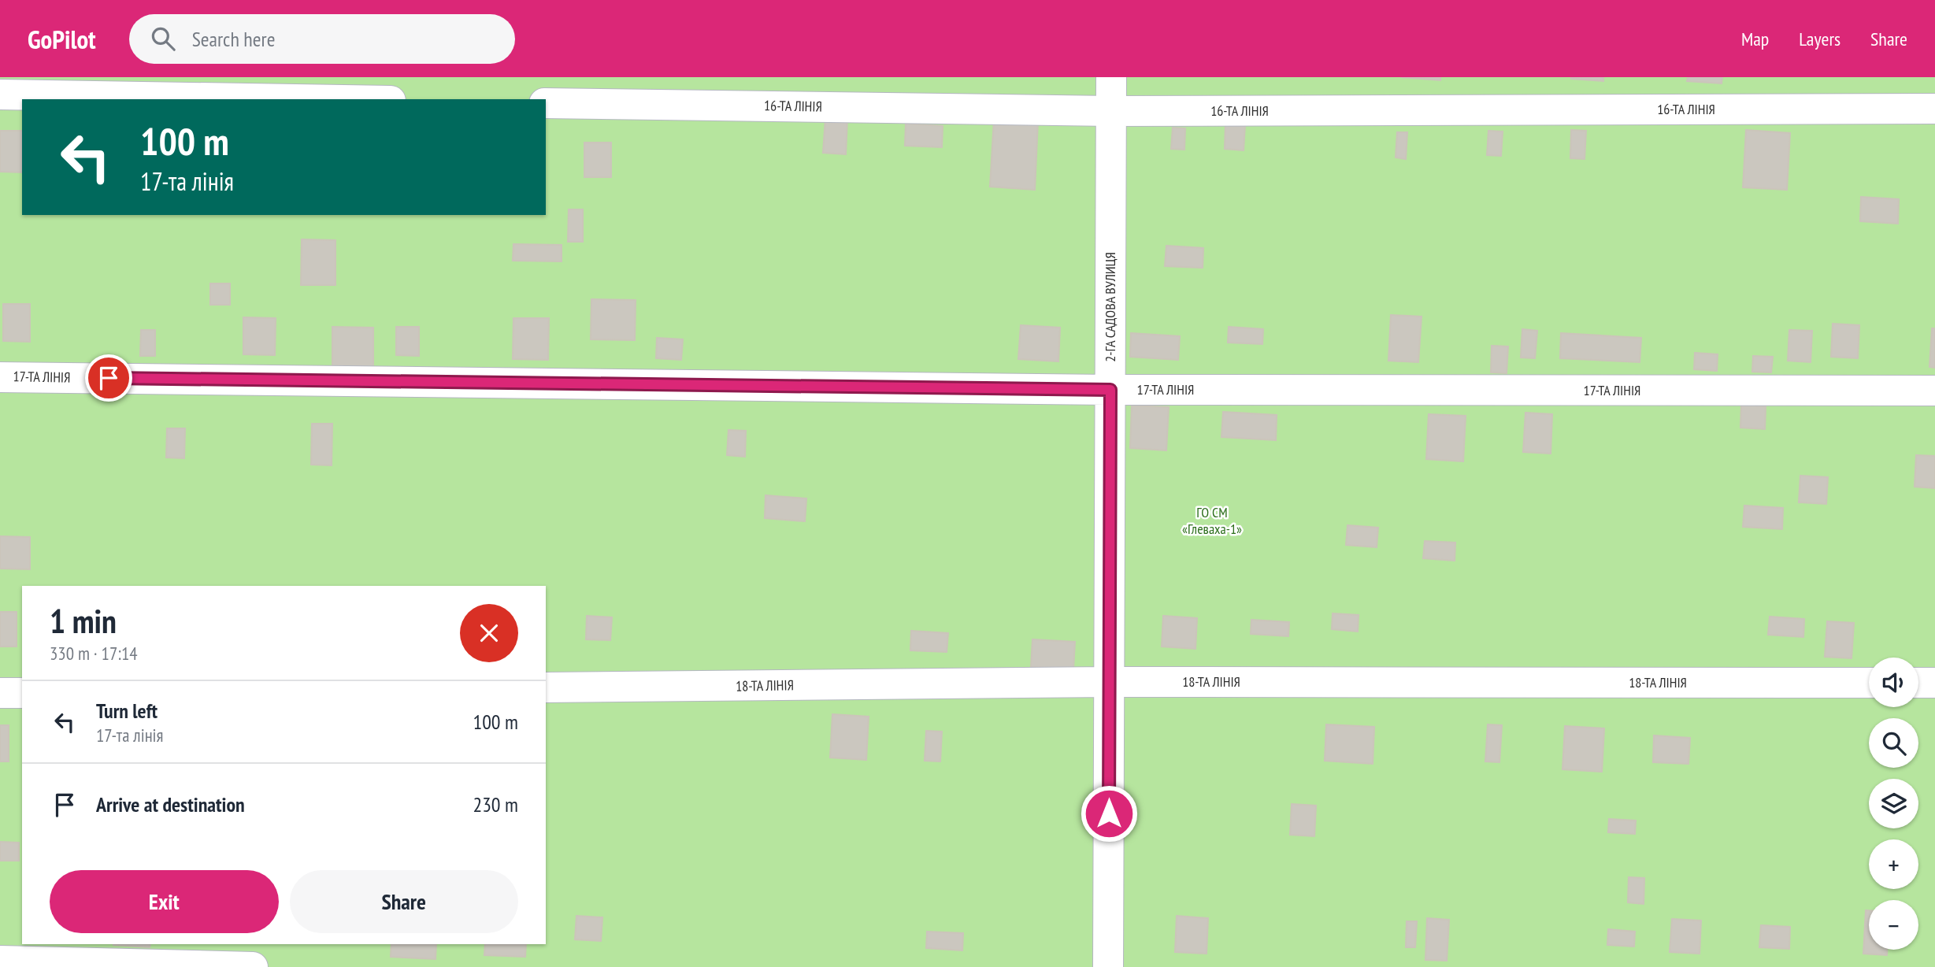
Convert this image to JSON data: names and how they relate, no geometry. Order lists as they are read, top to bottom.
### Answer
{
  "streets": {
    "street": [
      "16-ТА ЛІНІЯ",
      "2-ГА САДОВА ВУЛИЦЯ",
      "17-ТА ЛІНІЯ",
      "18-ТА ЛІНІЯ"
    ]
  },
  "crossings": [
    ["16-ТА ЛІНІЯ", "2-ГА САДОВА ВУЛИЦЯ"],
    ["2-ГА САДОВА ВУЛИЦЯ", "17-ТА ЛІНІЯ"],
    ["2-ГА САДОВА ВУЛИЦЯ", "18-ТА ЛІНІЯ"]
  ],
  "parks": ["ГО СМ «Глеваха-1»"],
  "page": {
    "header": "GoPilot",
    "search": "Search here",
    "nav": ["Map", "Layers", "Share"],
    "turn": ["100 m", "17-та лінія"],
    "heading": ["1 min", "330 m · 17:14"],
    "map_buttons": ["+", "−"],
    "list": [
      {
        "name": "Turn left",
        "note": "17-та лінія",
        "value": "100 m"
      },
      {
        "name": "Arrive at destination",
        "value": "230 m"
      }
    ],
    "buttons": ["Exit", "Share"]
  }
}
